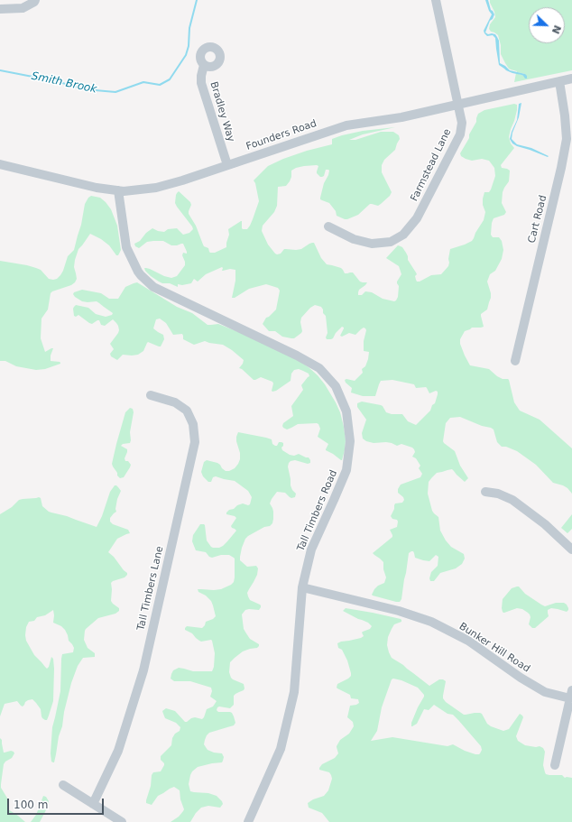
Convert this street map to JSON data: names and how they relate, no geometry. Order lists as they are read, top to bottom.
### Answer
{
  "streets": {
    "street": [
      "Bradley Way",
      "Founders Road",
      "Farmstead Lane",
      "Cart Road",
      "Tall Timbers Road",
      "Tall Timbers Lane",
      "Bunker Hill Road"
    ]
  },
  "crossings": [
    ["Bradley Way", "Founders Road"],
    ["Founders Road", "Farmstead Lane"],
    ["Founders Road", "Cart Road"],
    ["Founders Road", "Tall Timbers Road"],
    ["Tall Timbers Road", "Bunker Hill Road"]
  ],
  "water": ["Smith Brook"],
  "scale_bar": "100 m",
  "north": "bottom right"
}
